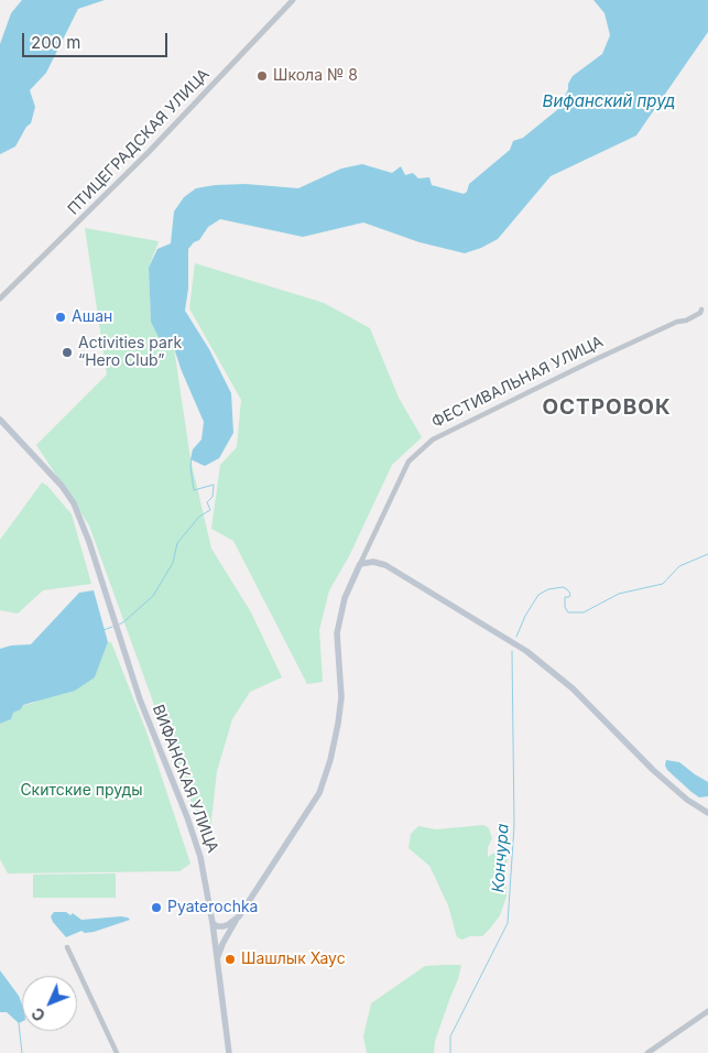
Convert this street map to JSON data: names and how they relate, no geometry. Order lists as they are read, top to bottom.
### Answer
{
  "streets": {
    "main road": ["ФЕСТИВАЛЬНАЯ УЛИЦА", "ВИФАНСКАЯ УЛИЦА"],
    "street": ["ПТИЦЕГРАДСКАЯ УЛИЦА"]
  },
  "crossings": [
    ["ФЕСТИВАЛЬНАЯ УЛИЦА", "ВИФАНСКАЯ УЛИЦА"]
  ],
  "districts": ["ОСТРОВОК"],
  "water": ["Вифанский пруд", "Кончура"],
  "parks": ["Скитские пруды"],
  "places": [
    "Школа № 8",
    "Ашан",
    "Activities park “Hero Club”",
    "Pyaterochka",
    "Шашлык Хаус"
  ],
  "scale_bar": "200 m",
  "north": "bottom left"
}
